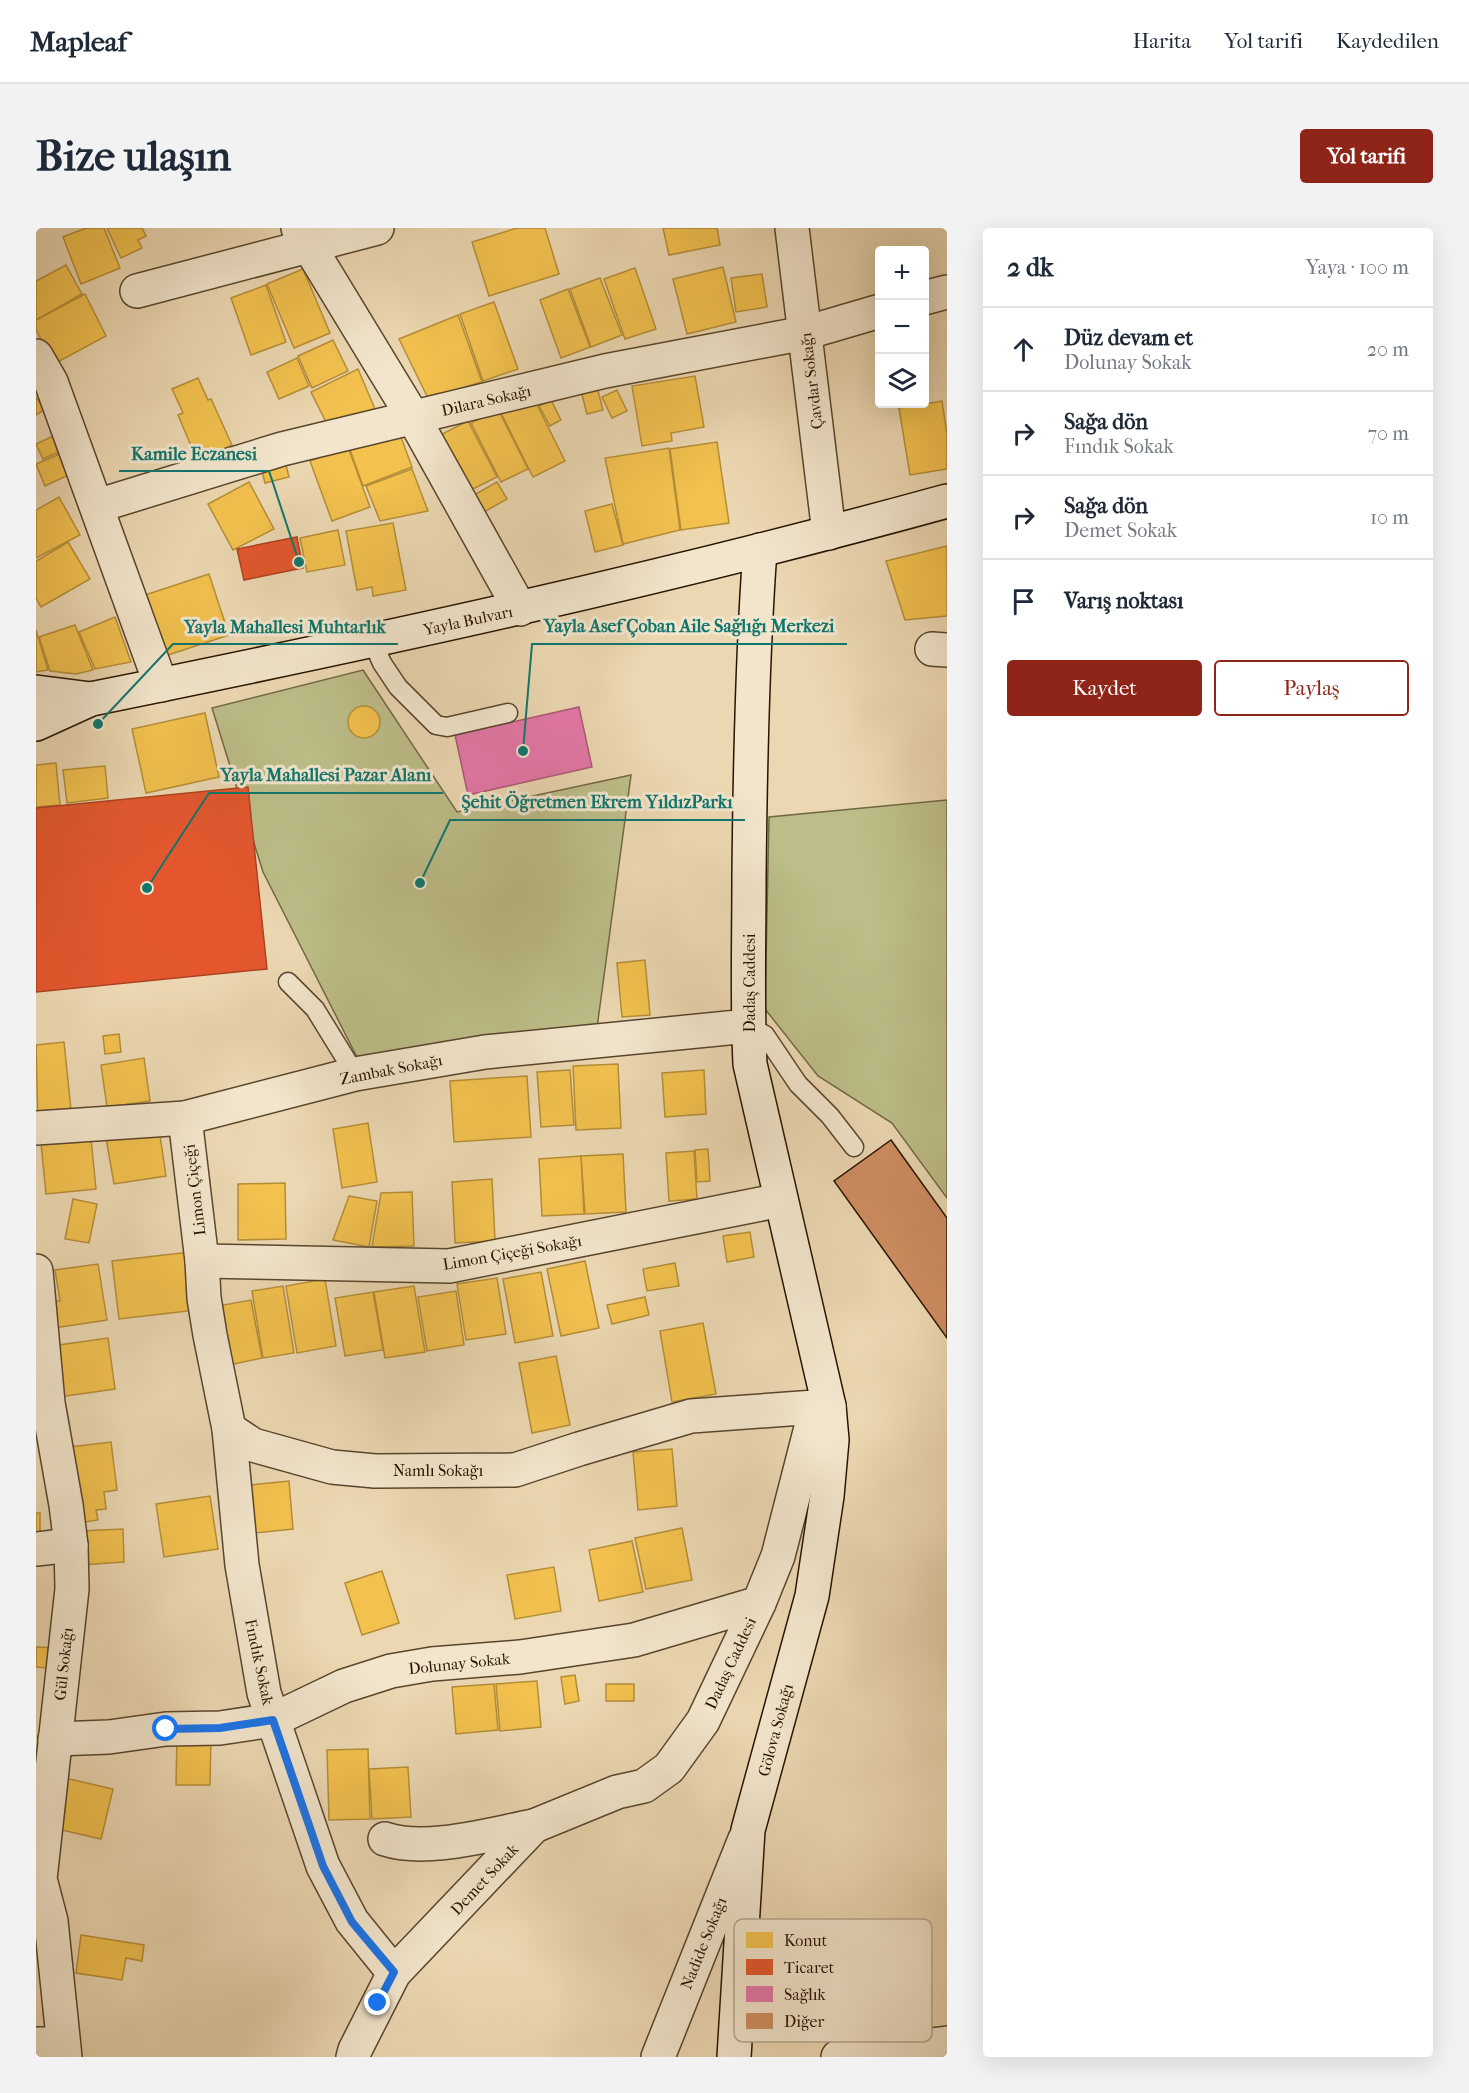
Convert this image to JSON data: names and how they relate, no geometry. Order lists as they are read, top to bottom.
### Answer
{
  "streets": {
    "street": [
      "Çavdar Sokağı",
      "Dilara Sokağı",
      "Yayla Bulvarı",
      "Dadaş Caddesi",
      "Zambak Sokağı",
      "Limon Çiçeği",
      "Limon Çiçeği Sokağı",
      "Namlı Sokağı",
      "Fındık Sokak",
      "Dolunay Sokak",
      "Gül Sokağı",
      "Gölova Sokağı",
      "Demet Sokak",
      "Nadide Sokağı"
    ]
  },
  "crossings": [
    ["Çavdar Sokağı", "Dilara Sokağı"],
    ["Çavdar Sokağı", "Yayla Bulvarı"],
    ["Yayla Bulvarı", "Dadaş Caddesi"],
    ["Dadaş Caddesi", "Zambak Sokağı"],
    ["Dadaş Caddesi", "Limon Çiçeği Sokağı"],
    ["Dadaş Caddesi", "Namlı Sokağı"],
    ["Dadaş Caddesi", "Dolunay Sokak"],
    ["Dadaş Caddesi", "Gölova Sokağı"],
    ["Dadaş Caddesi", "Demet Sokak"],
    ["Zambak Sokağı", "Limon Çiçeği"],
    ["Limon Çiçeği", "Limon Çiçeği Sokağı"],
    ["Namlı Sokağı", "Fındık Sokak"],
    ["Namlı Sokağı", "Gölova Sokağı"],
    ["Fındık Sokak", "Dolunay Sokak"],
    ["Fındık Sokak", "Demet Sokak"],
    ["Dolunay Sokak", "Gül Sokağı"],
    ["Gölova Sokağı", "Nadide Sokağı"]
  ],
  "places": [
    "Kamile Eczanesi",
    "Yayla Mahallesi Muhtarlık",
    "Yayla Asef Çoban Aile Sağlığı Merkezi",
    "Şehit Öğretmen Ekrem YıldızParkı",
    "Yayla Mahallesi Pazar Alanı"
  ],
  "legend": [
    "Konut",
    "Ticaret",
    "Sağlık",
    "Diğer"
  ],
  "page": {
    "header": "Mapleaf",
    "nav": ["Harita", "Yol tarifi", "Kaydedilen"],
    "buttons": [
      "Yol tarifi",
      ["Kaydet", "Paylaş"]
    ],
    "title": "Bize ulaşın",
    "heading": ["2 dk", "Yaya · 100 m"],
    "map_buttons": ["+", "−"],
    "list": [
      ["Düz devam et", "Dolunay Sokak", "20 m"],
      ["Sağa dön", "Fındık Sokak", "70 m"],
      ["Sağa dön", "Demet Sokak", "10 m"],
      "Varış noktası"
    ]
  }
}
